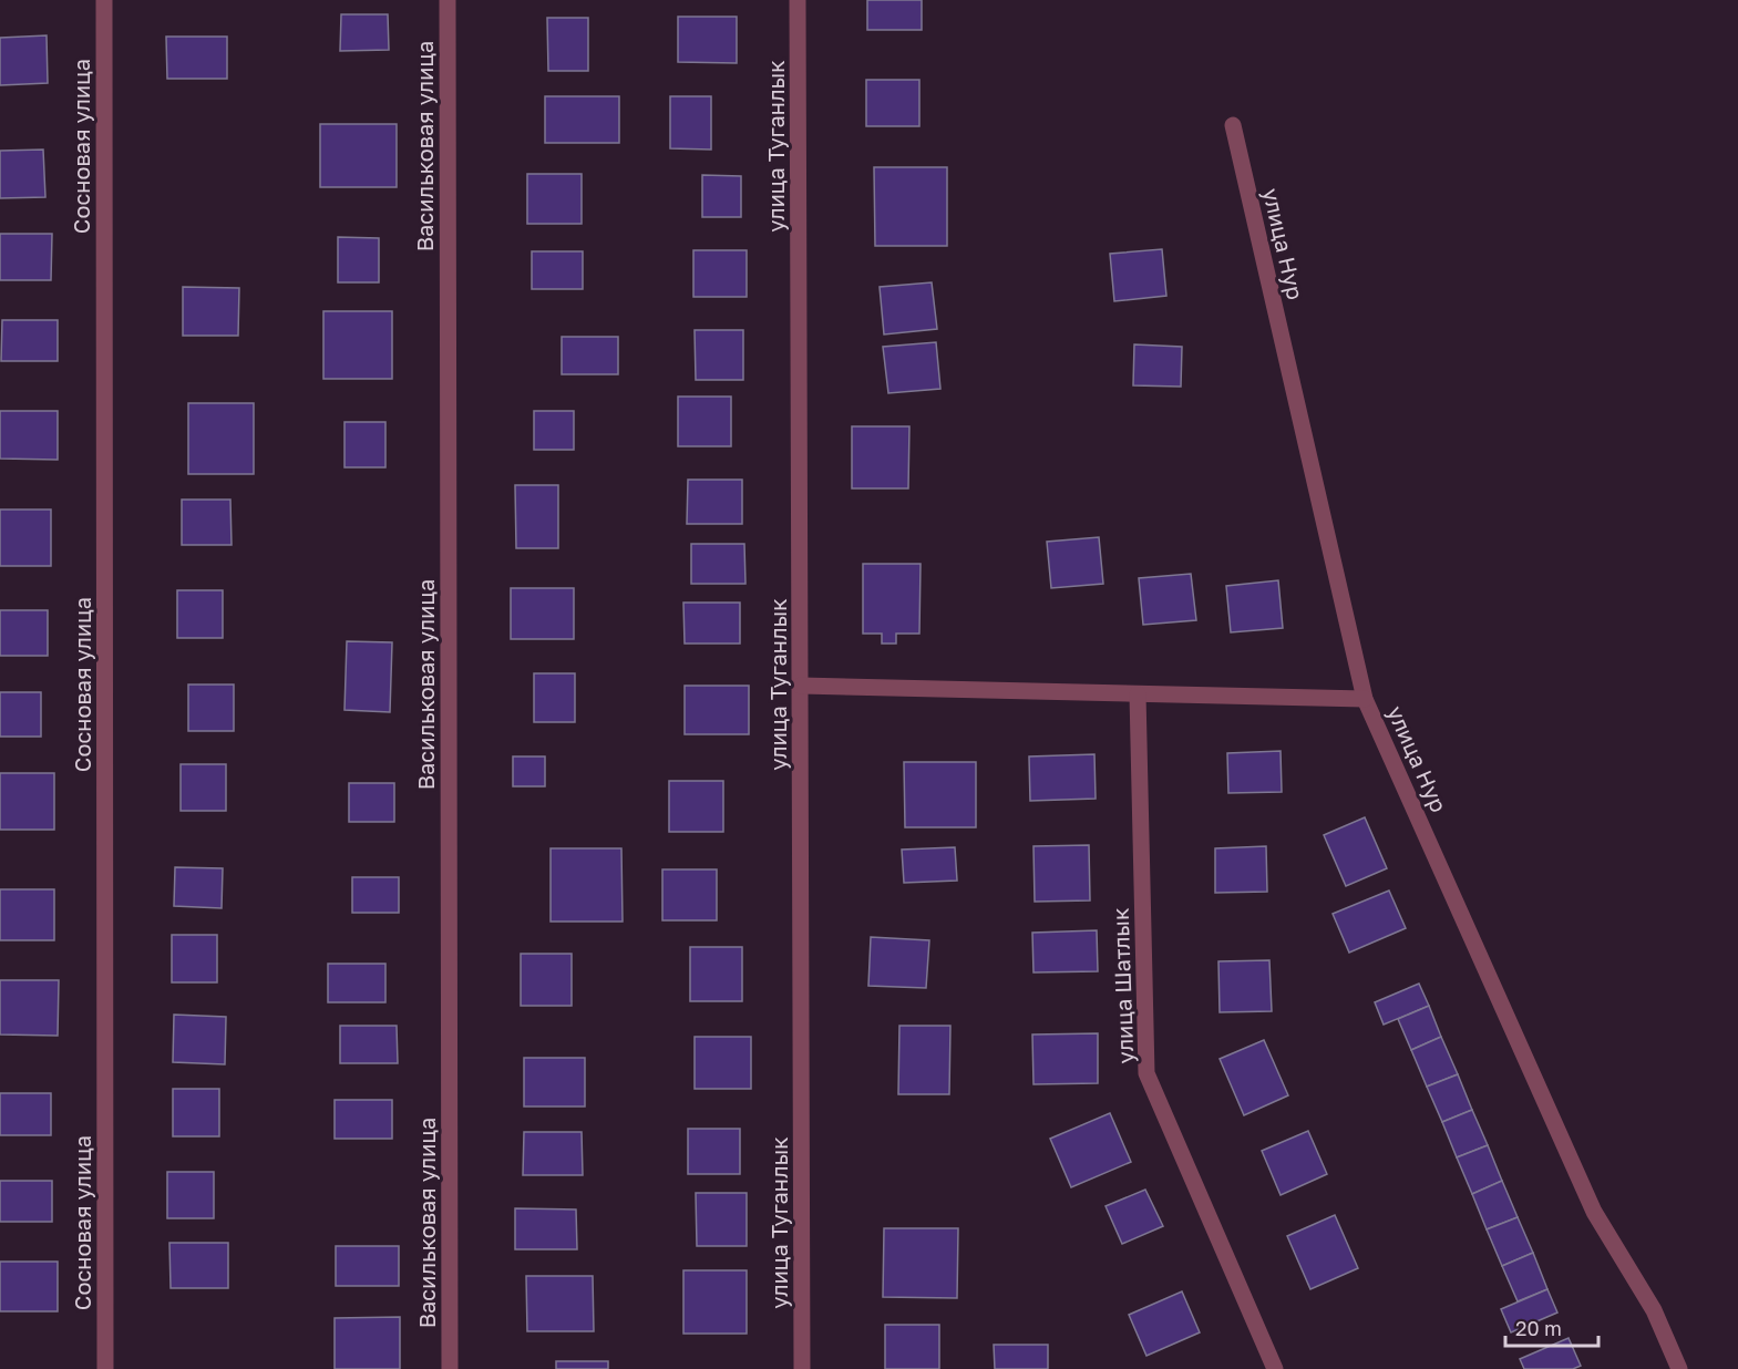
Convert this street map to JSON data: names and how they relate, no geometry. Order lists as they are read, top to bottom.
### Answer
{
  "streets": {
    "street": [
      "Сосновая улица",
      "Васильковая улица",
      "улица Туганлык",
      "улица Нур",
      "улица Шатлык"
    ]
  },
  "scale_bar": "20 m"
}
